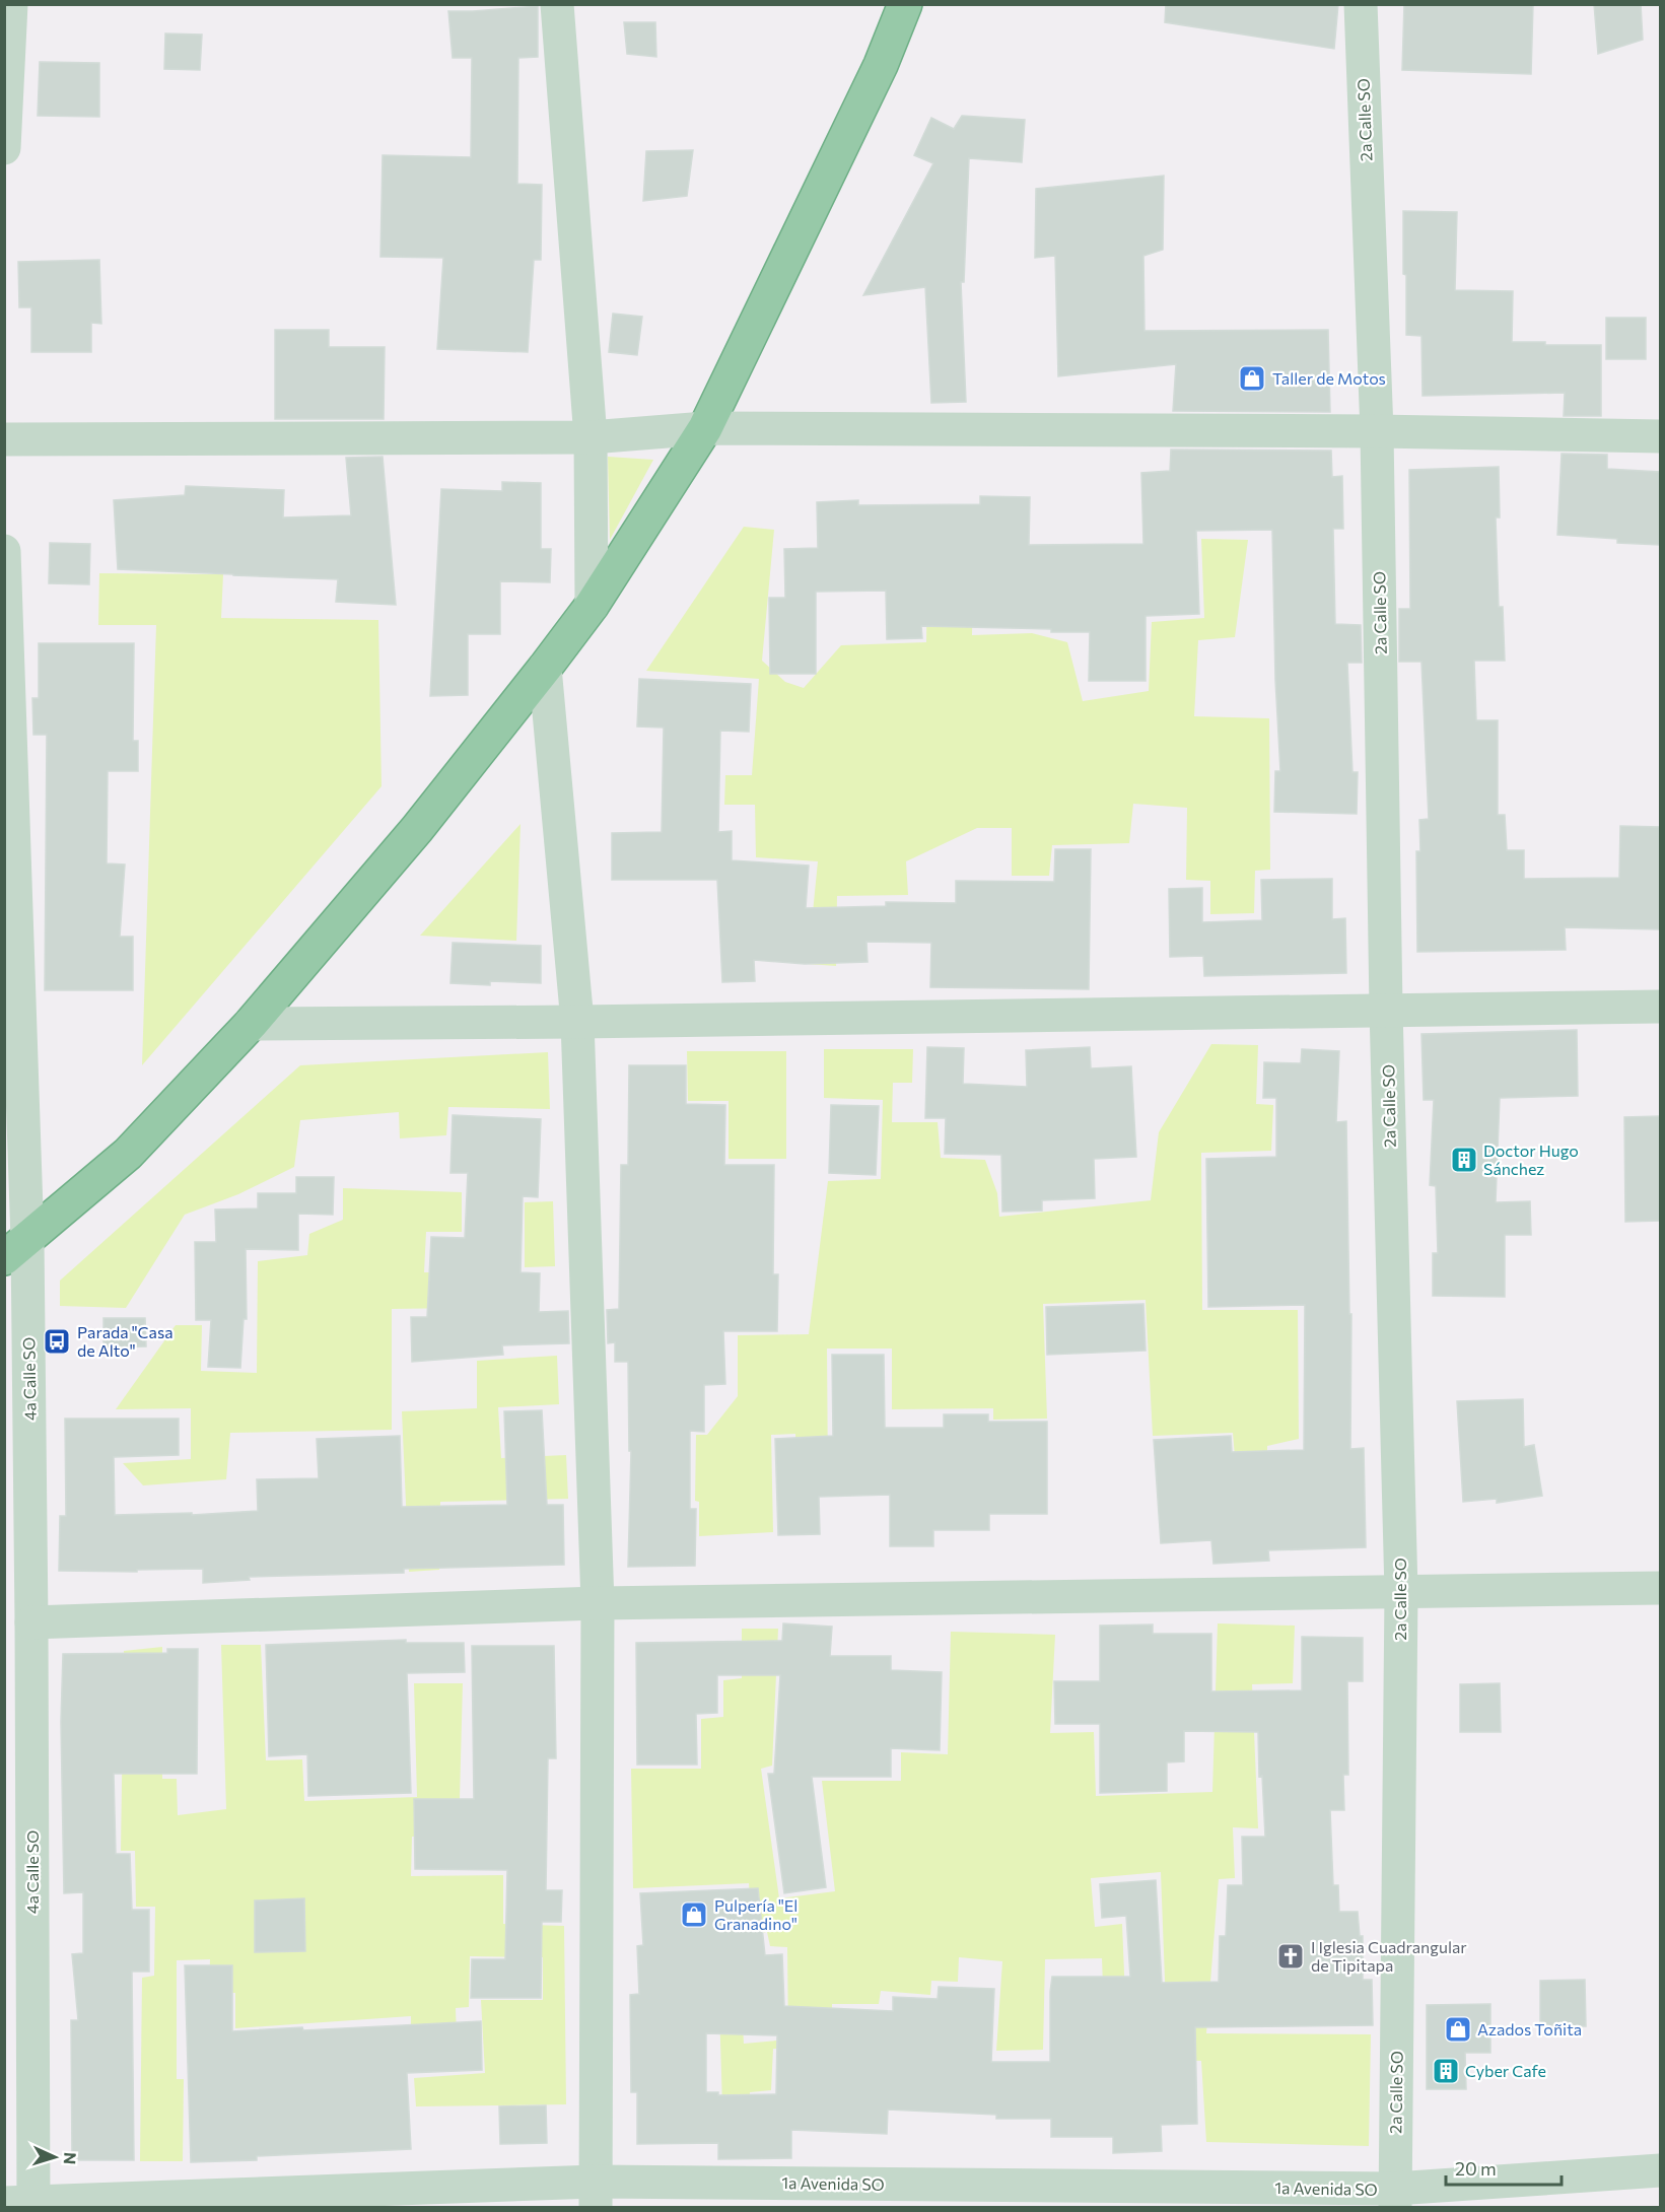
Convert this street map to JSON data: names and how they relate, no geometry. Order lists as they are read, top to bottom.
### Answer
{
  "streets": {
    "street": ["2a Calle SO", "4a Calle SO", "1a Avenida SO"]
  },
  "crossings": [
    ["2a Calle SO", "1a Avenida SO"],
    ["4a Calle SO", "1a Avenida SO"]
  ],
  "places": {
    "shop": ["Taller de Motos", "Pulpería \"El Granadino\"", "Azados Toñita"],
    "building": ["Doctor Hugo Sánchez", "Cyber Cafe"],
    "bus stop": ["Parada \"Casa de Alto\""],
    "church": ["I Iglesia Cuadrangular de Tipitapa"]
  },
  "scale_bar": "20 m",
  "north": "right"
}
